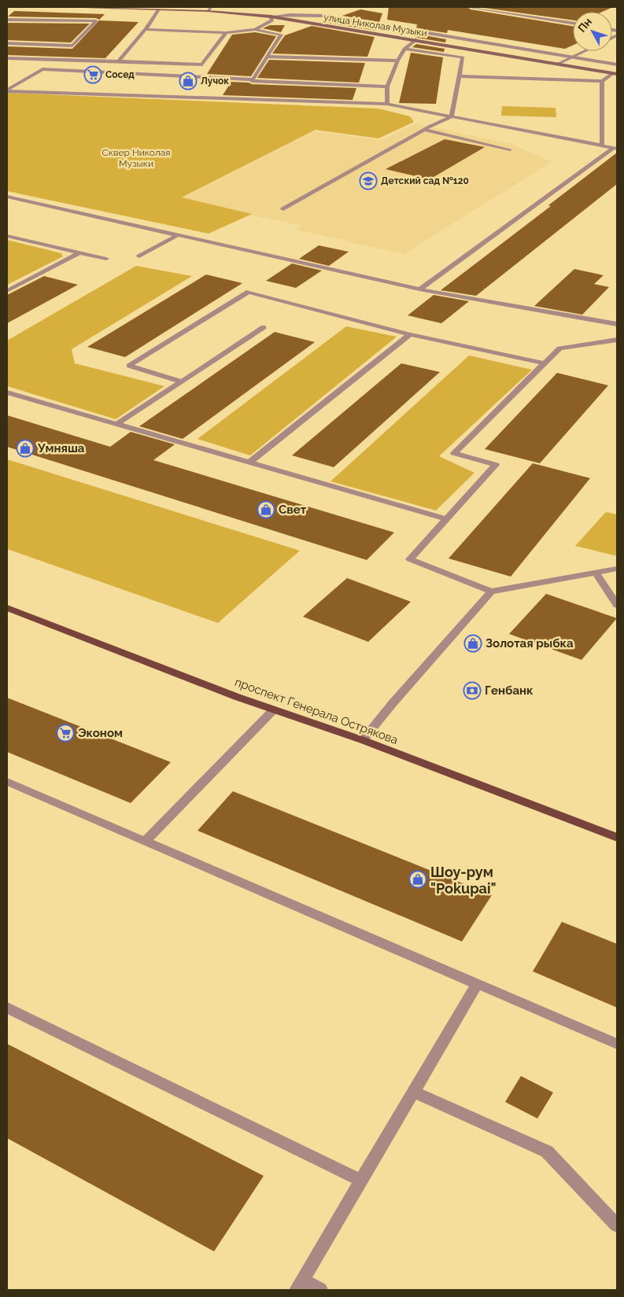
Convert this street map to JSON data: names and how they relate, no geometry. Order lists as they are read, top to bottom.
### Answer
{
  "streets": {
    "main road": ["улица Николая Музыки", "проспект Генерала Острякова"]
  },
  "parks": ["Сквер Николая Музыки"],
  "places": {
    "supermarket": ["Сосед", "Эконом"],
    "shop": [
      "Лучок",
      "Умняша",
      "Свет",
      "Золотая рыбка",
      "Шоу-рум \"Pokupai\""
    ],
    "school or university": ["Детский сад №120"],
    "bank": ["Генбанк"]
  },
  "north": "top left"
}
